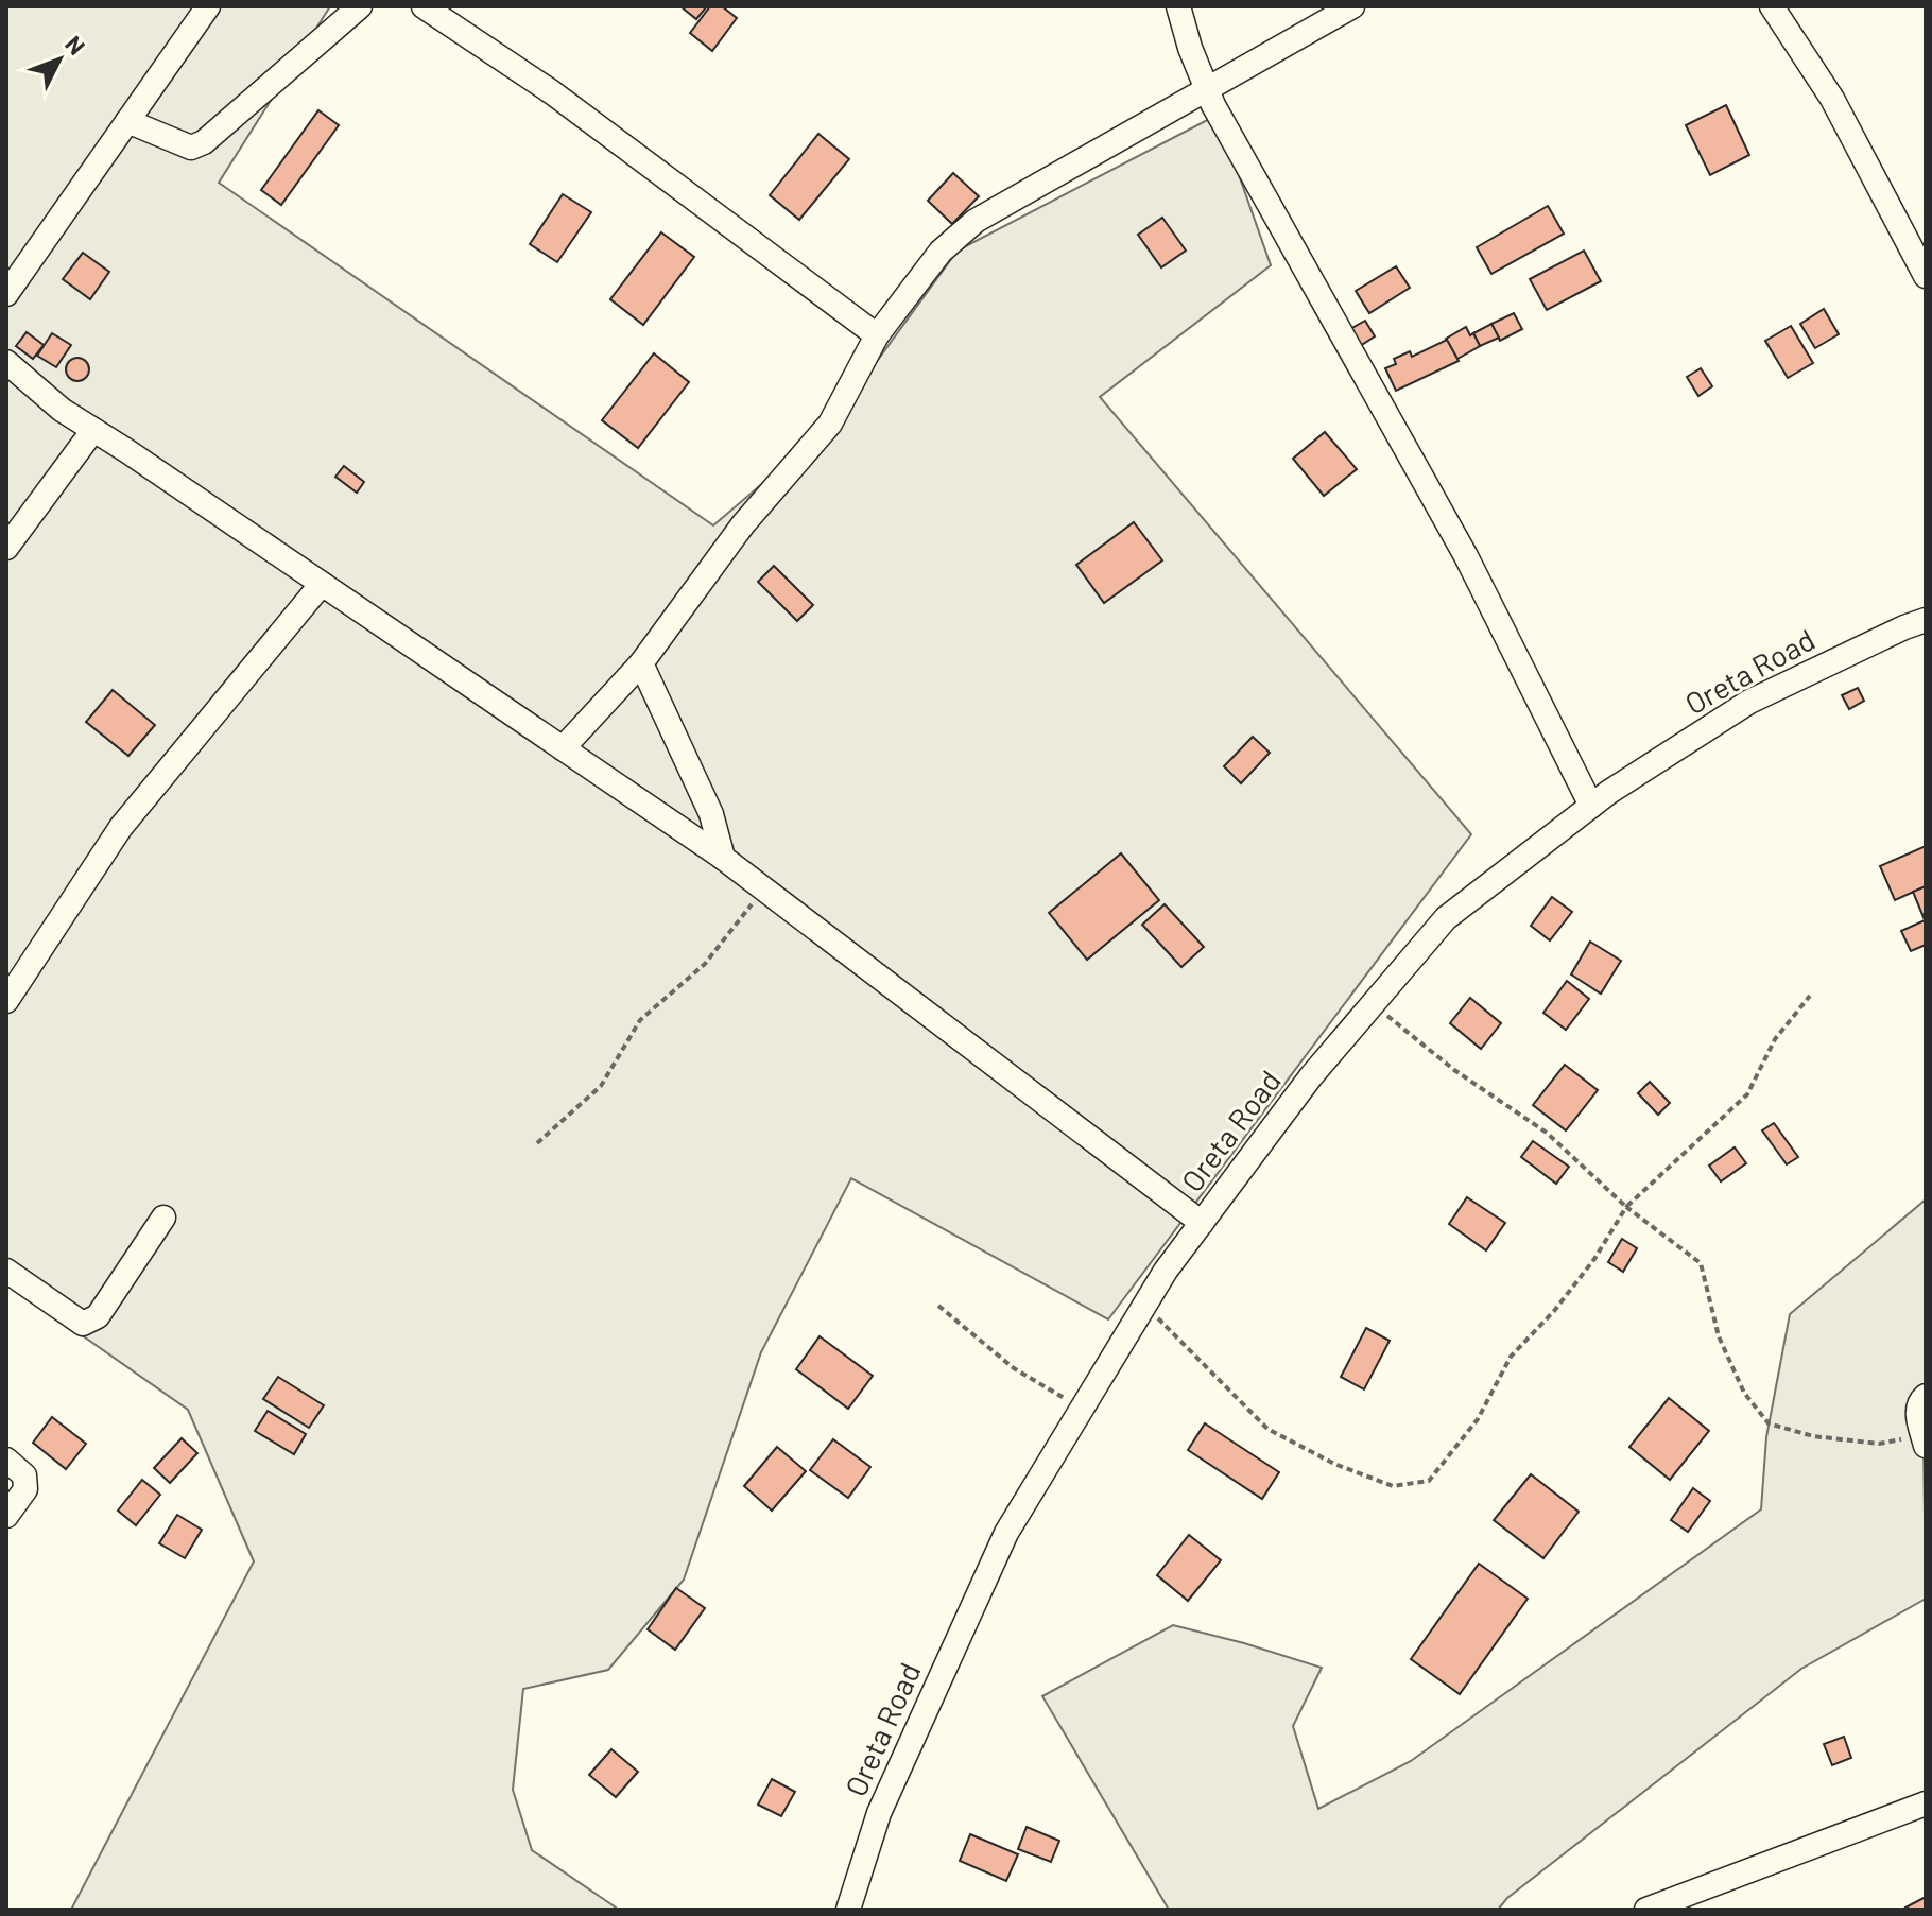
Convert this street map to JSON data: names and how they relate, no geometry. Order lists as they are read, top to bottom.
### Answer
{
  "streets": {
    "street": ["Oreta Road"]
  },
  "north": "top right"
}
